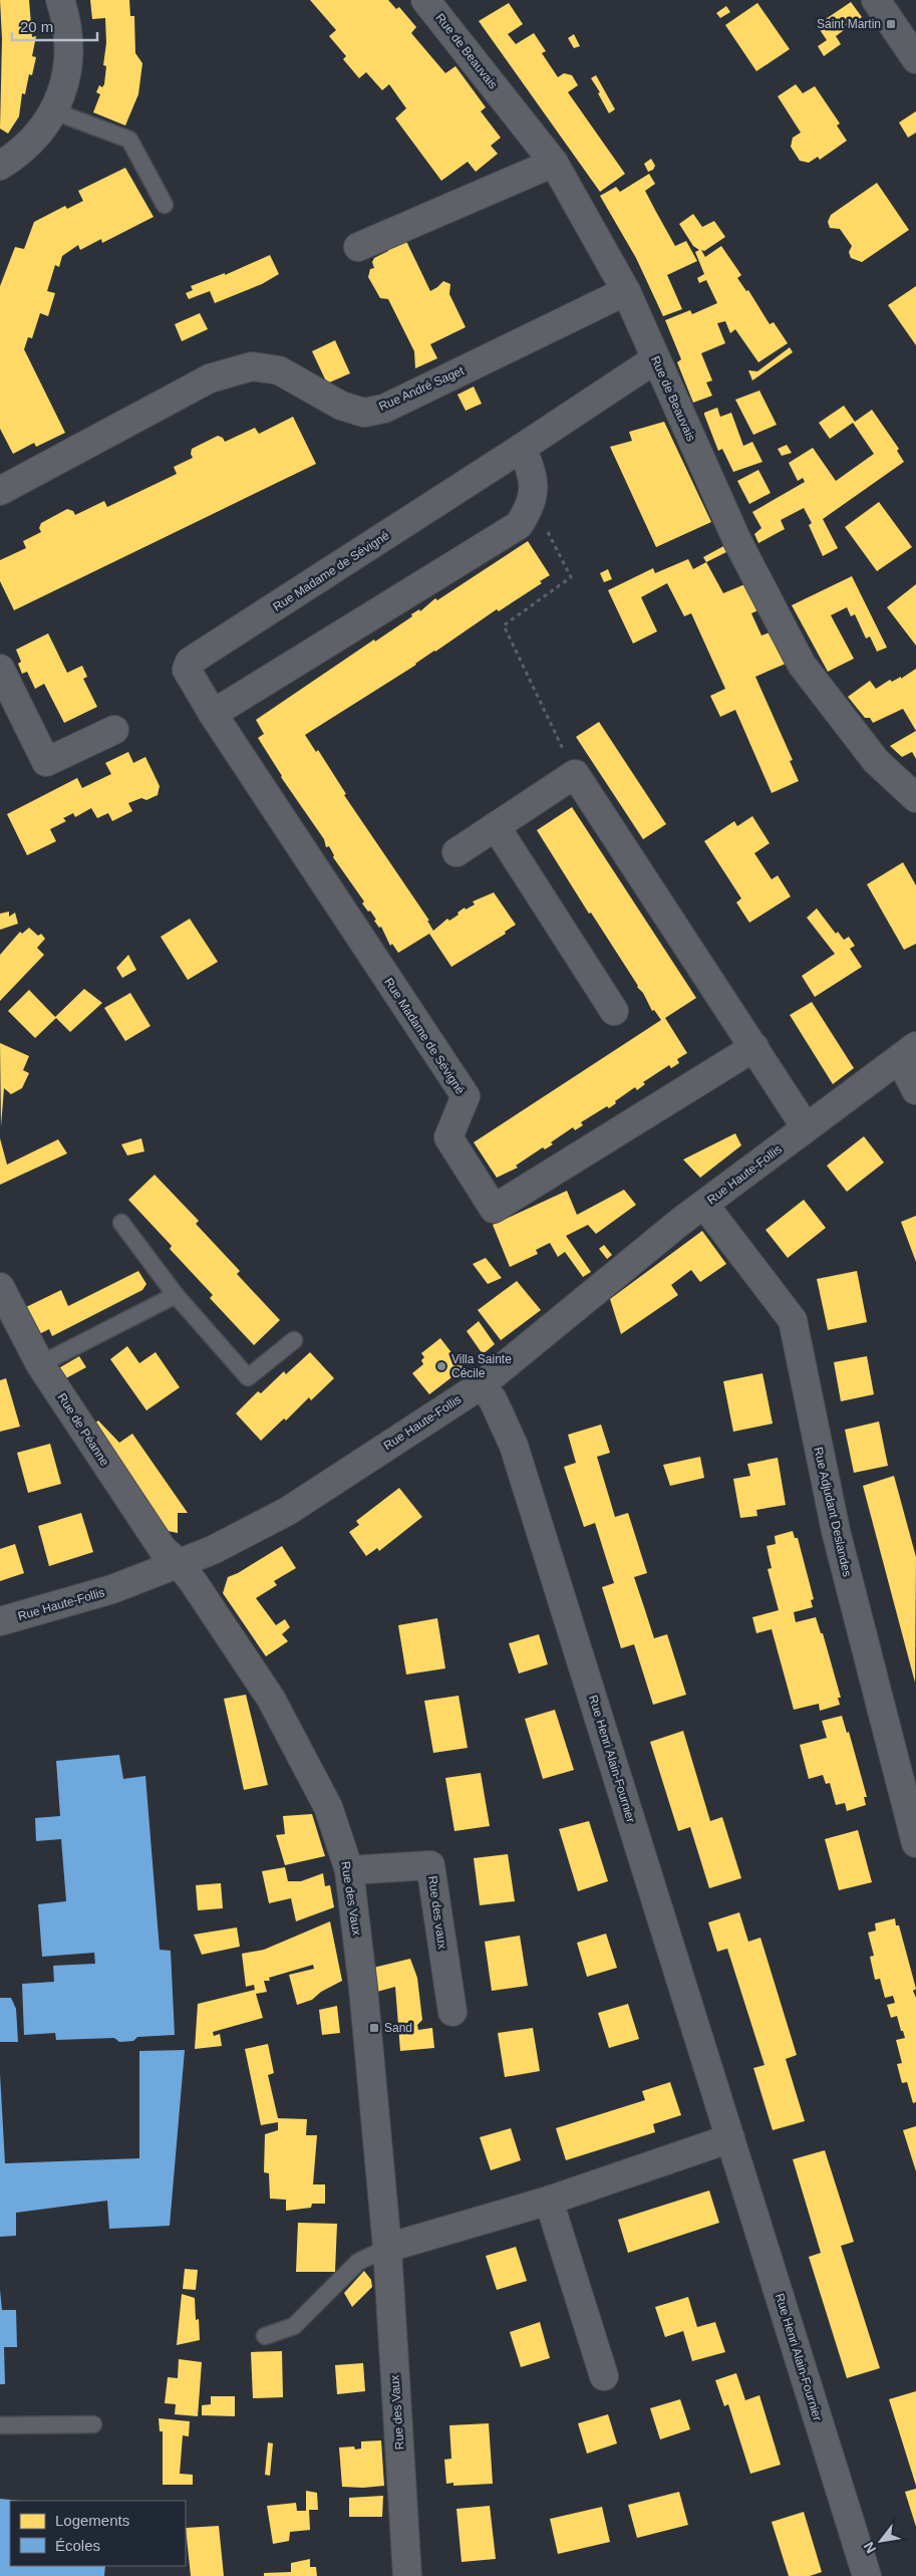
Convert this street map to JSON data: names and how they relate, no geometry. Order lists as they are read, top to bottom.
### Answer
{
  "streets": {
    "street": [
      "Rue de Beauvais",
      "Rue André Saget",
      "Rue Madame de Sévigné",
      "Rue Haute-Follis",
      "Rue de Péanne",
      "Rue Adjudant Deslandes",
      "Rue Henri Alain-Fournier",
      "Rue des Vaux",
      "Rue des vaux"
    ]
  },
  "crossings": [
    ["Rue de Beauvais", "Rue André Saget"],
    ["Rue de Beauvais", "Rue Madame de Sévigné"],
    ["Rue Haute-Follis", "Rue de Péanne"],
    ["Rue Haute-Follis", "Rue Adjudant Deslandes"],
    ["Rue Haute-Follis", "Rue Henri Alain-Fournier"],
    ["Rue Haute-Follis", "Rue des Vaux"],
    ["Rue de Péanne", "Rue des Vaux"],
    ["Rue des Vaux", "Rue des vaux"]
  ],
  "places": {
    "transit": ["Saint Martin", "Sand"],
    "other": ["Villa Sainte Cécile"]
  },
  "legend": ["Logements", "Écoles"],
  "scale_bar": "20 m",
  "north": "bottom left"
}
